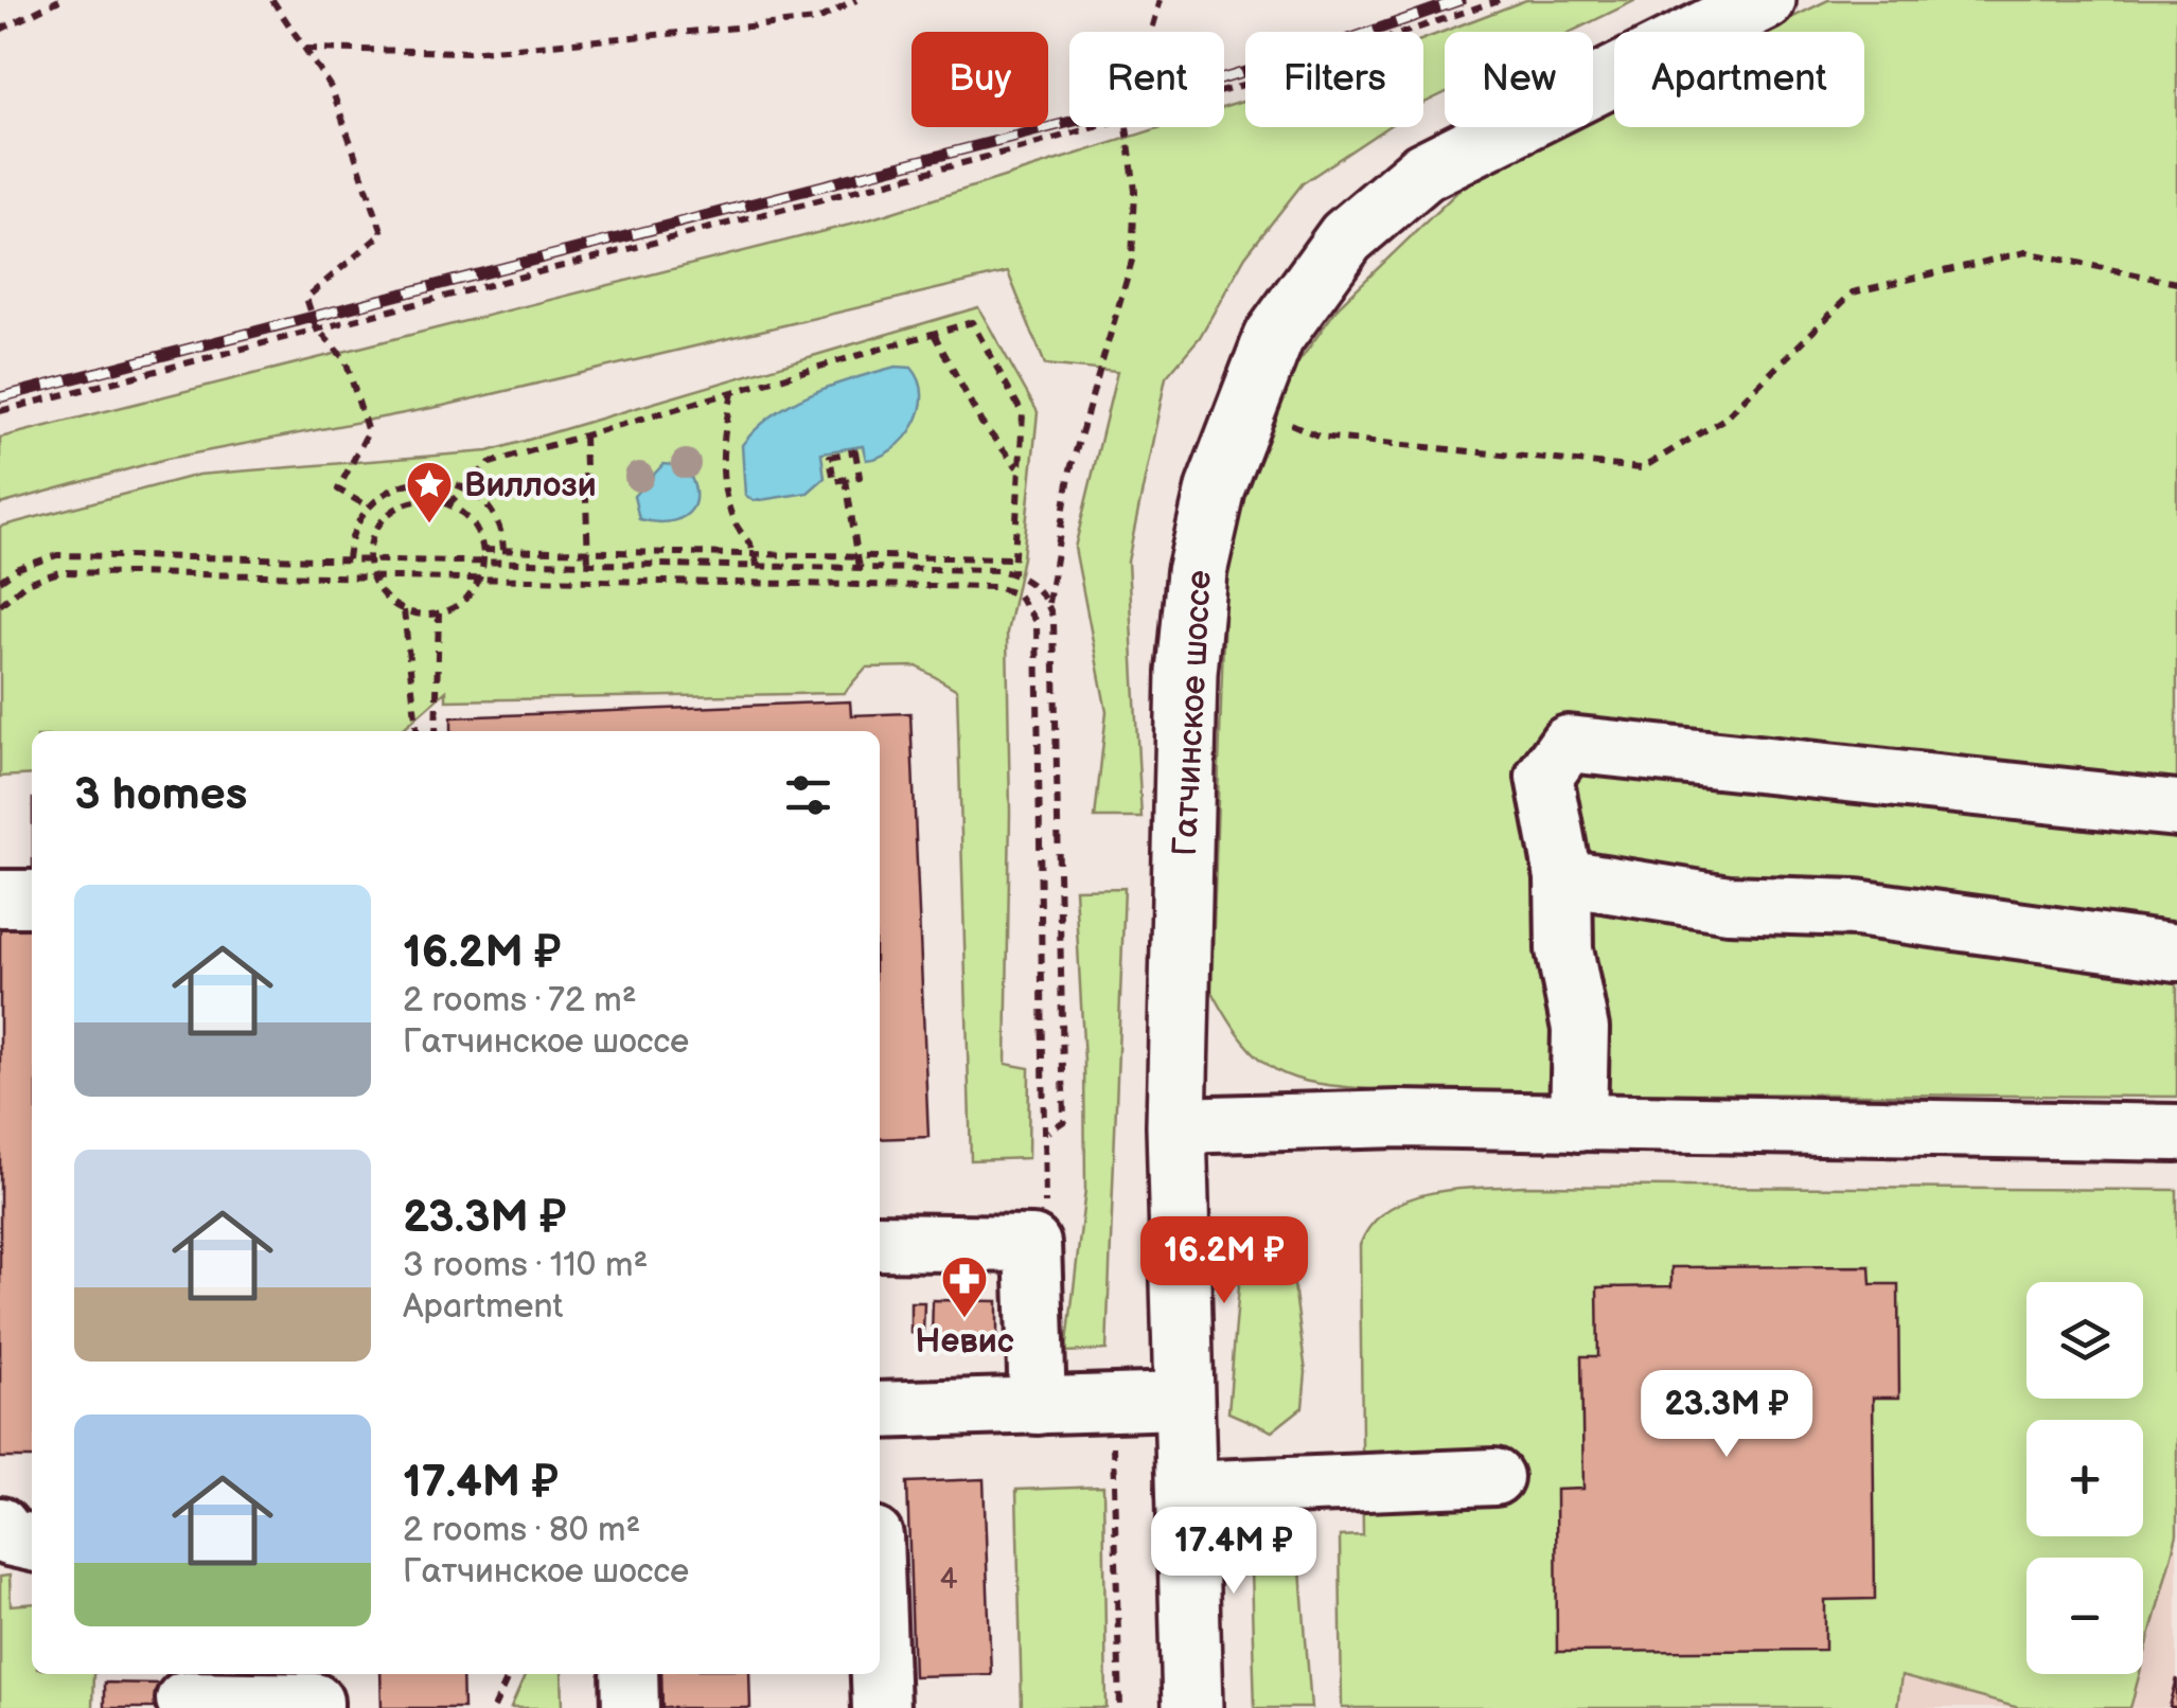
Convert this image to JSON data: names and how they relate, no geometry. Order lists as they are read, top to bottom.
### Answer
{
  "streets": {
    "main road": ["Гатчинское шоссе"]
  },
  "places": {
    "place": ["Виллози"],
    "pharmacy": ["Невис"]
  },
  "house_numbers": ["4"],
  "page": {
    "chip": [
      "Buy",
      "Rent",
      "Filters",
      "New",
      "Apartment"
    ],
    "heading": "3 homes",
    "list": [
      {
        "name": "16.2M ₽",
        "note": "2 rooms · 72 m² · Гатчинское шоссе"
      },
      {
        "name": "23.3M ₽",
        "note": "3 rooms · 110 m² · Apartment"
      },
      {
        "name": "17.4M ₽",
        "note": "2 rooms · 80 m² · Гатчинское шоссе"
      }
    ],
    "price": ["16.2M ₽", "23.3M ₽", "17.4M ₽"],
    "map_buttons": ["+", "−"]
  }
}
